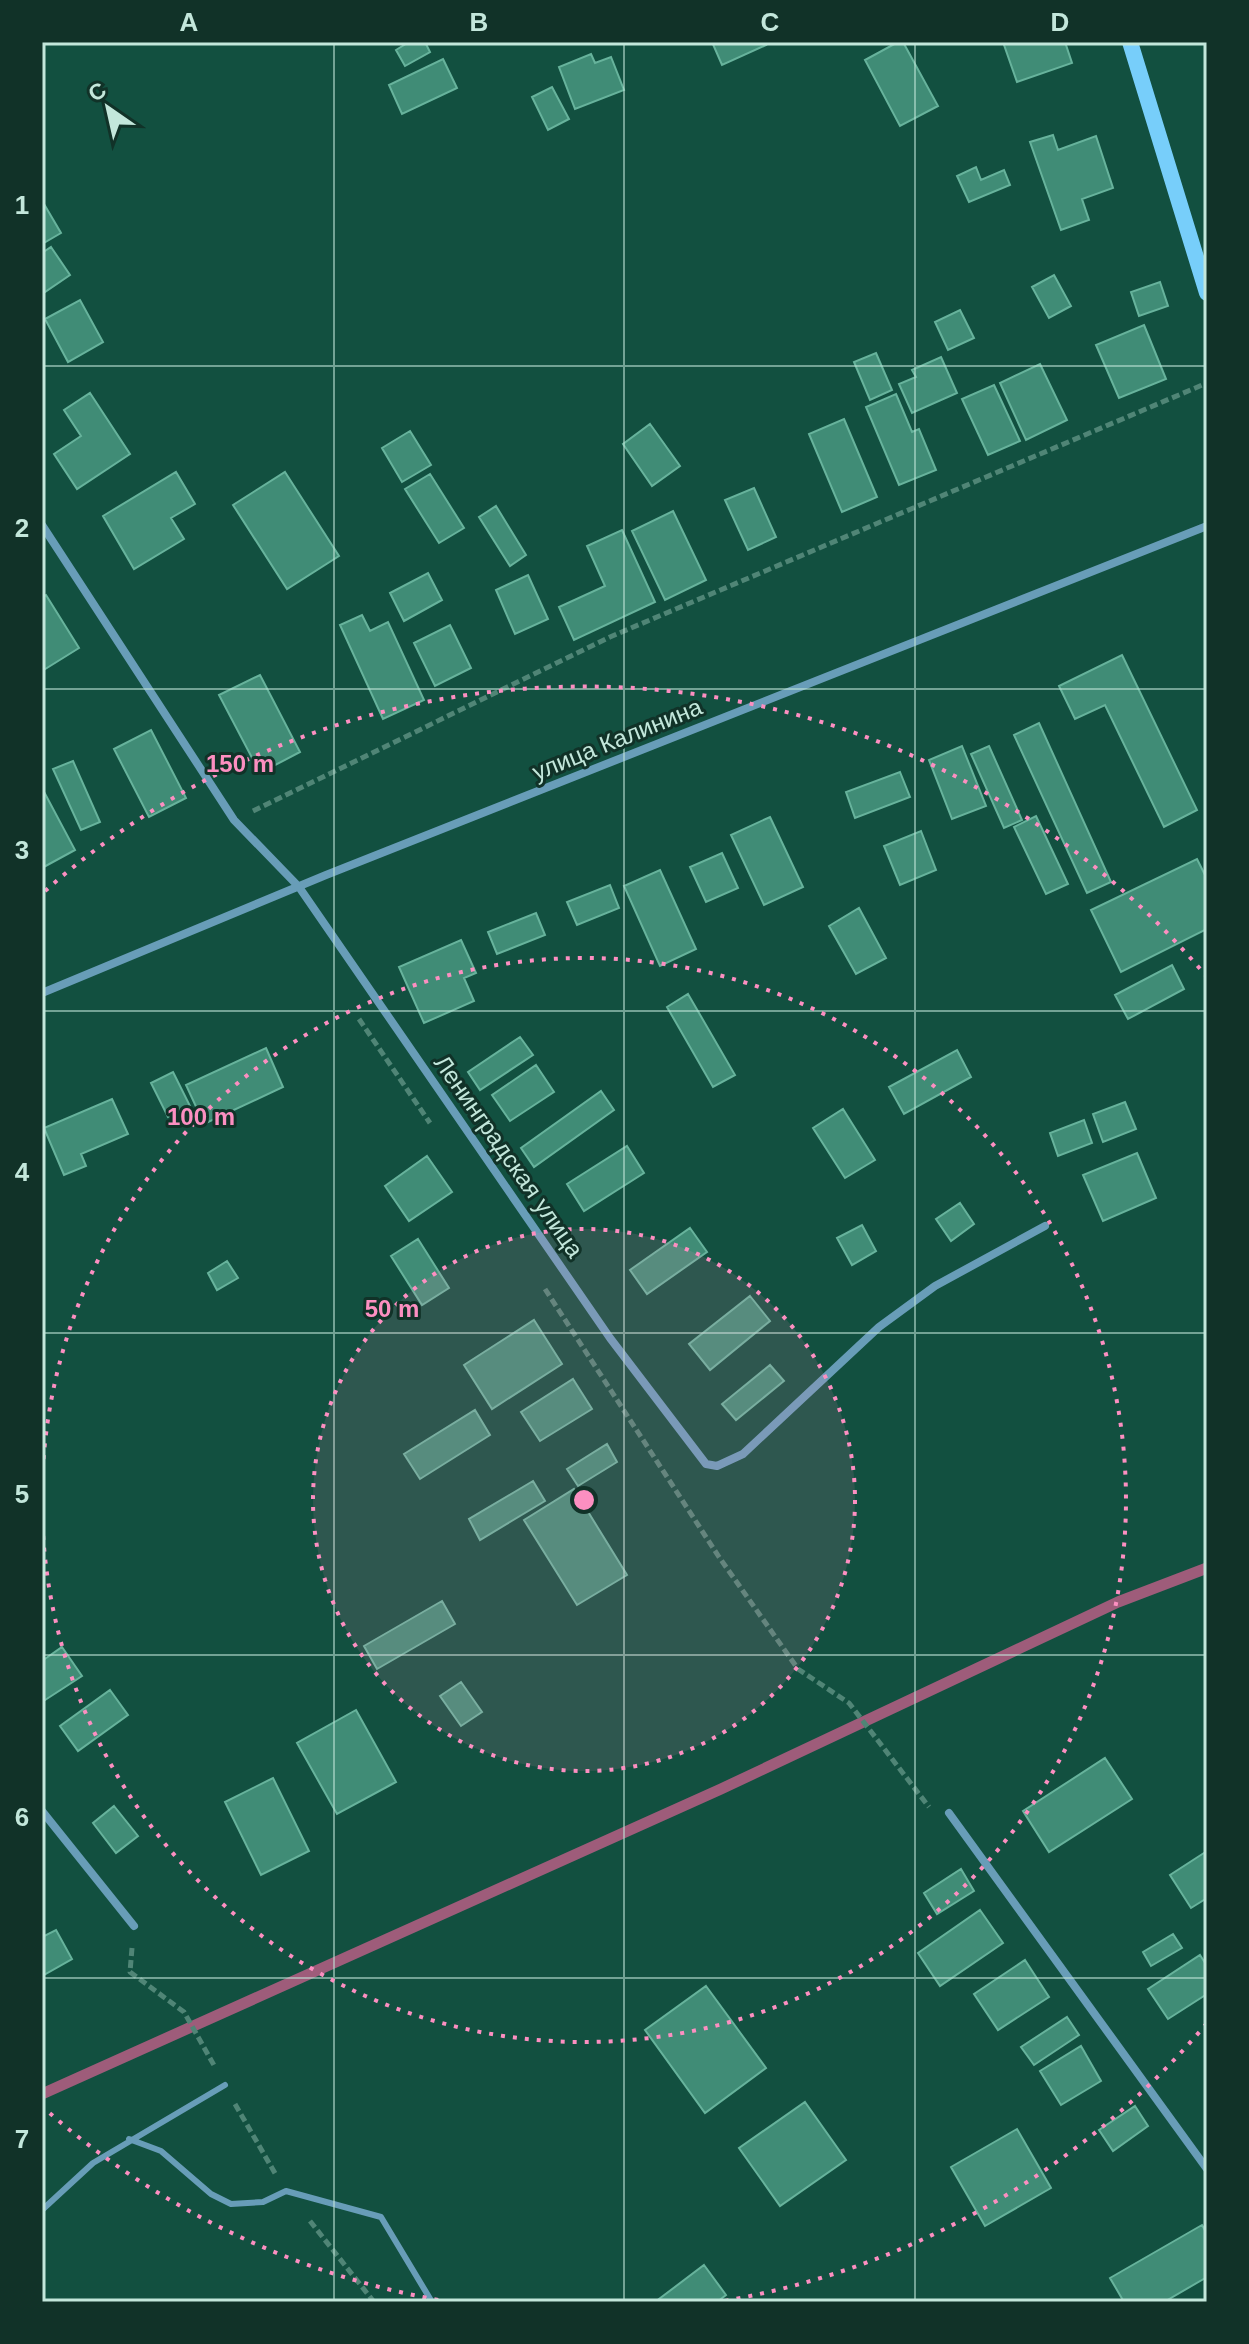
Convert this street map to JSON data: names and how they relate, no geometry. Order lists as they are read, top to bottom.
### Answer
{
  "streets": {
    "street": ["улица Калинина", "Ленинградская улица"]
  },
  "crossings": [
    ["улица Калинина", "Ленинградская улица"]
  ],
  "north": "top left",
  "grid": {
    "columns": [
      "A",
      "B",
      "C",
      "D"
    ],
    "rows": [
      "1",
      "2",
      "3",
      "4",
      "5",
      "6",
      "7"
    ]
  },
  "rings": ["150 m", "100 m", "50 m"]
}
